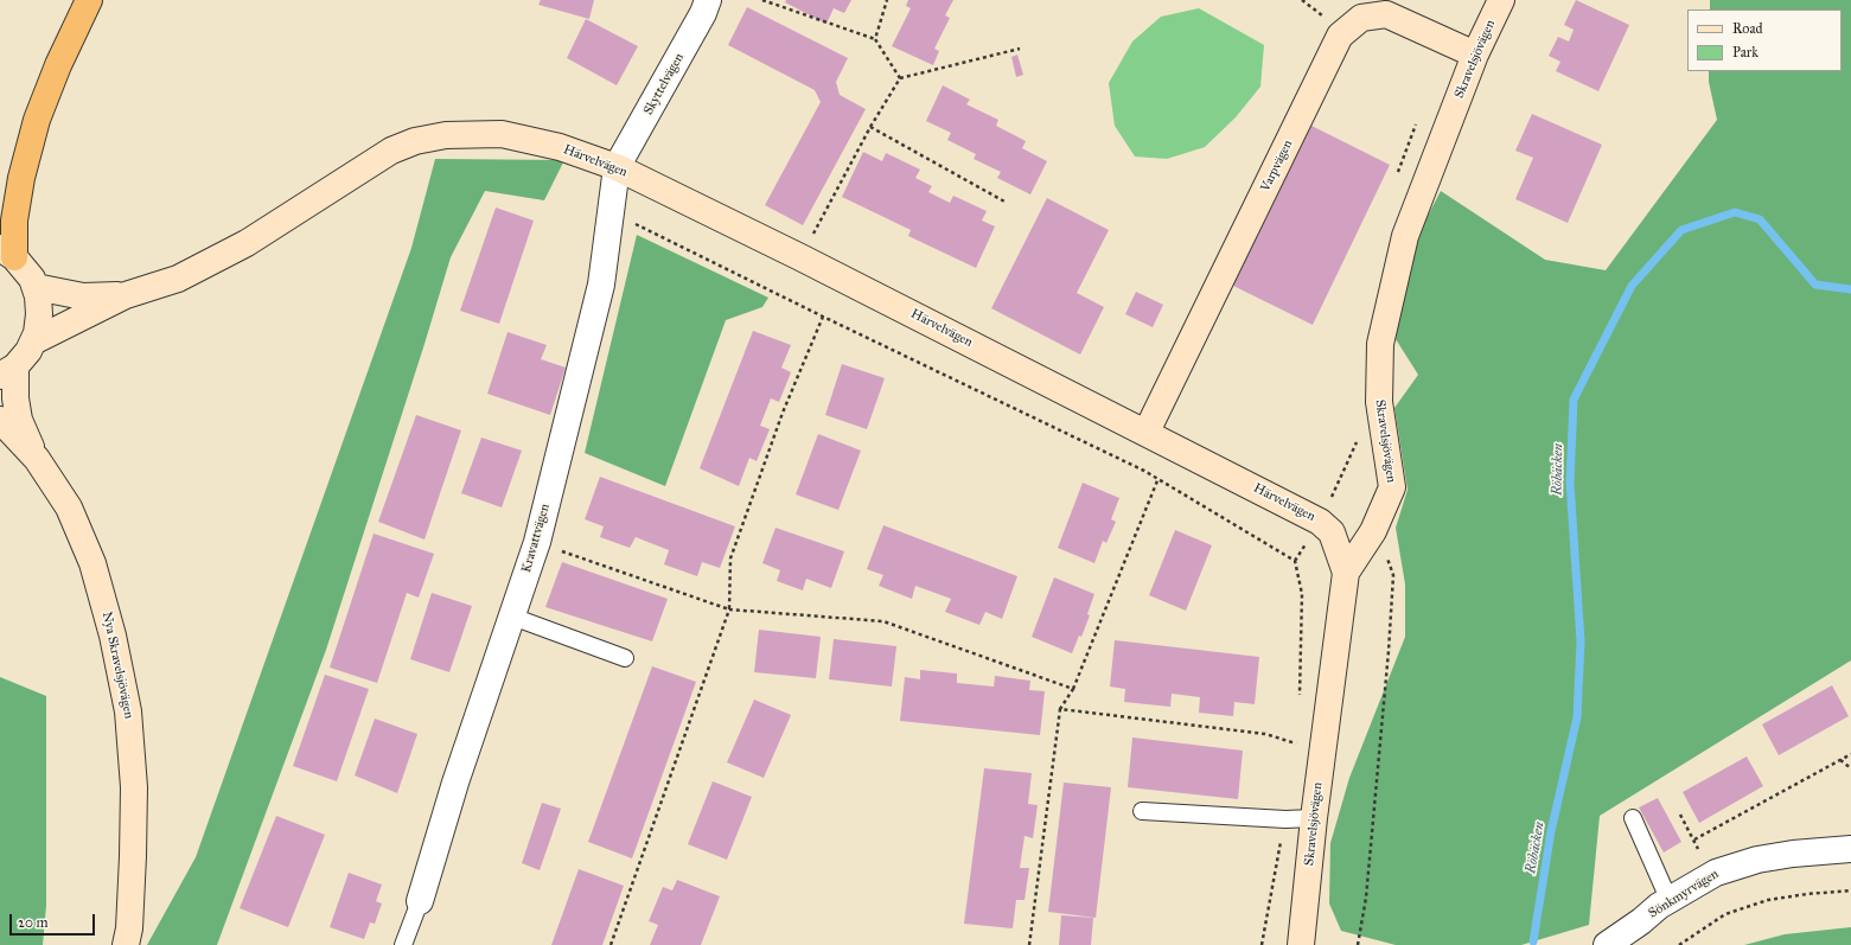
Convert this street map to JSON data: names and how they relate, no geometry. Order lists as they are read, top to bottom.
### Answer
{
  "streets": {
    "street": [
      "Skravelsjövägen",
      "Skyttelvägen",
      "Härvelvägen",
      "Varpvägen",
      "Kravattvägen",
      "Nya Skravelsjövägen",
      "Sönkmyrvägen"
    ]
  },
  "crossings": [
    ["Skravelsjövägen", "Härvelvägen"],
    ["Skravelsjövägen", "Varpvägen"],
    ["Skyttelvägen", "Härvelvägen"],
    ["Skyttelvägen", "Kravattvägen"],
    ["Härvelvägen", "Varpvägen"],
    ["Härvelvägen", "Kravattvägen"]
  ],
  "water": ["Röbäcken"],
  "legend": ["Road", "Park"],
  "scale_bar": "20 m"
}
